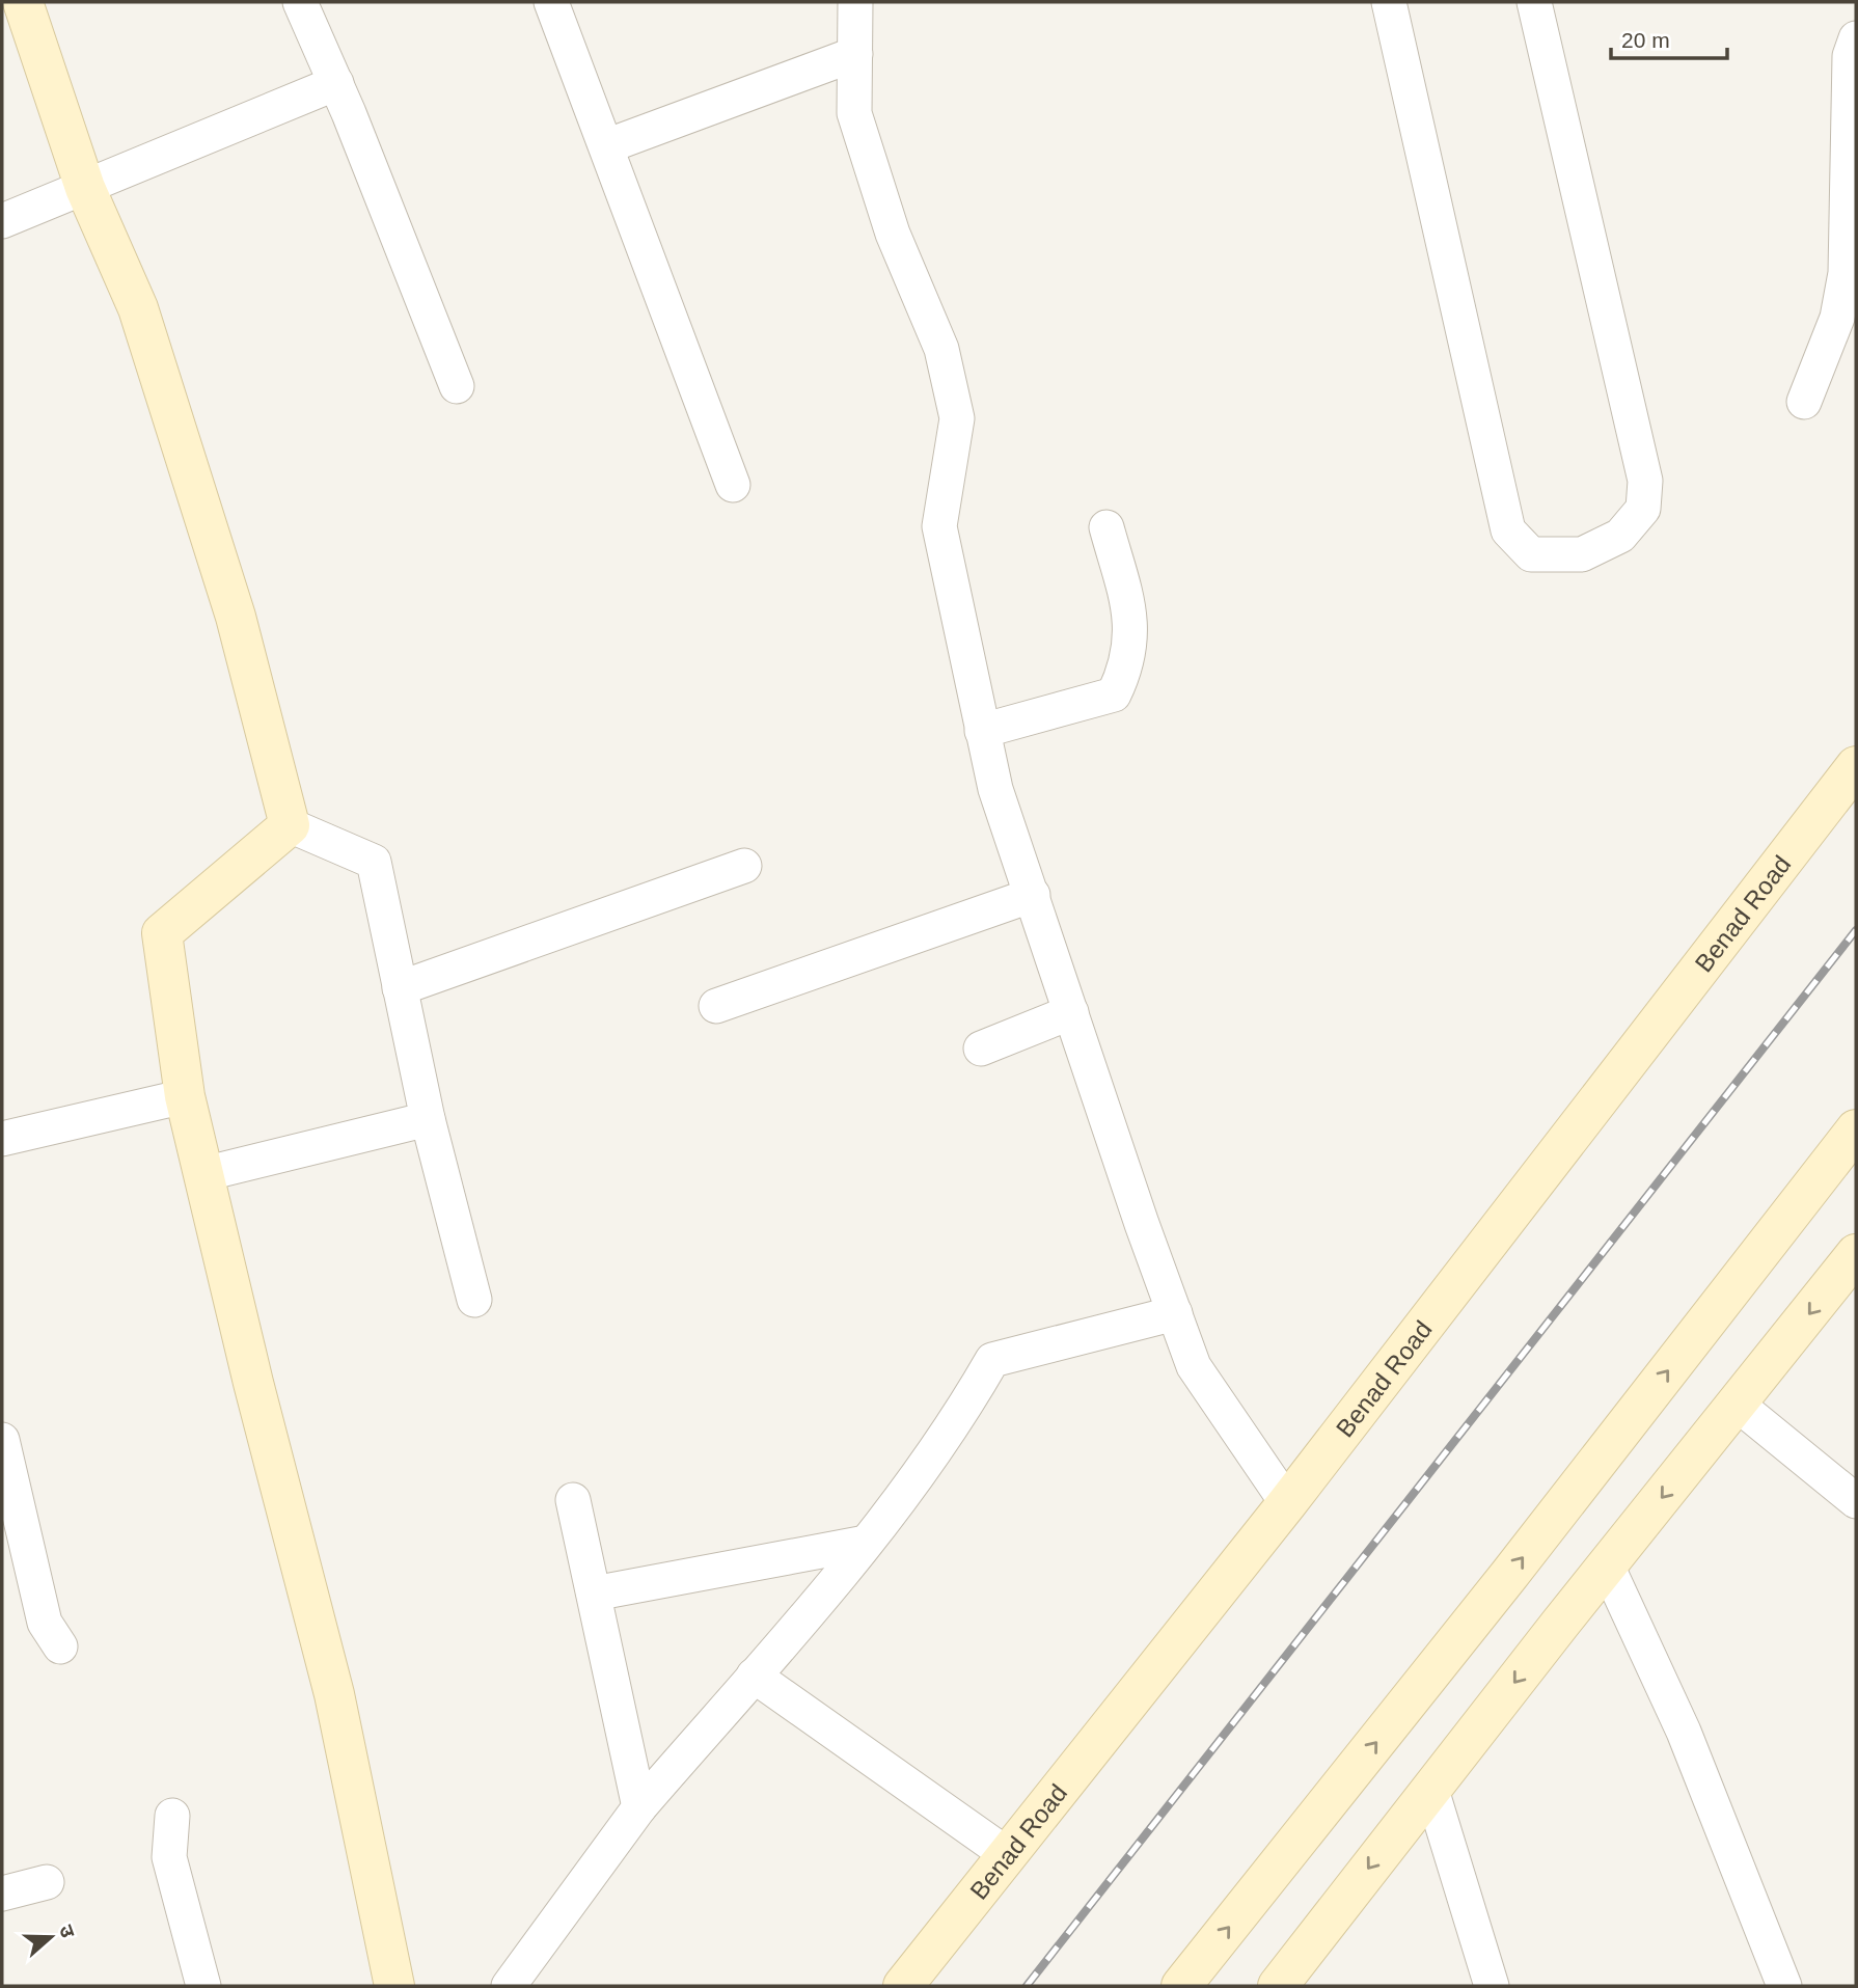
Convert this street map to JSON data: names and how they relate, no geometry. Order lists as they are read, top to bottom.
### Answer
{
  "streets": {
    "street": ["Benad Road"]
  },
  "scale_bar": "20 m",
  "north": "right"
}
